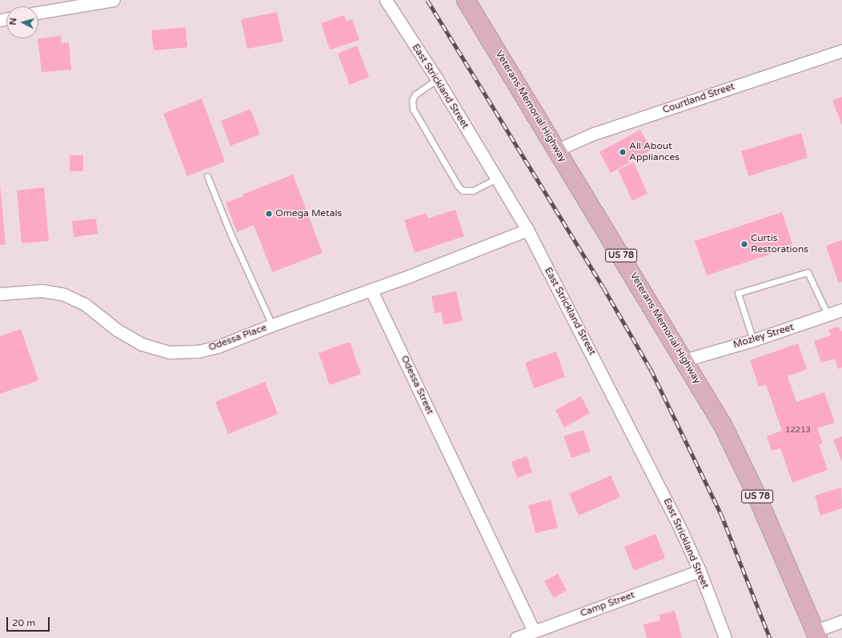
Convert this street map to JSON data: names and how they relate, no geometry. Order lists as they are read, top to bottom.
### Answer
{
  "streets": {
    "main road": ["Veterans Memorial Highway", "US 78"],
    "street": [
      "East Strickland Street",
      "Courtland Street",
      "Mozley Street",
      "Odessa Place",
      "Odessa Street",
      "Camp Street"
    ]
  },
  "crossings": [
    ["East Strickland Street", "Camp Street"],
    ["Courtland Street", "Veterans Memorial Highway"],
    ["Veterans Memorial Highway", "Mozley Street"],
    ["Odessa Place", "Odessa Street"],
    ["Odessa Street", "Camp Street"]
  ],
  "places": ["All About Appliances", "Omega Metals", "Curtis Restorations"],
  "house_numbers": ["12213"],
  "scale_bar": "20 m",
  "north": "left"
}
